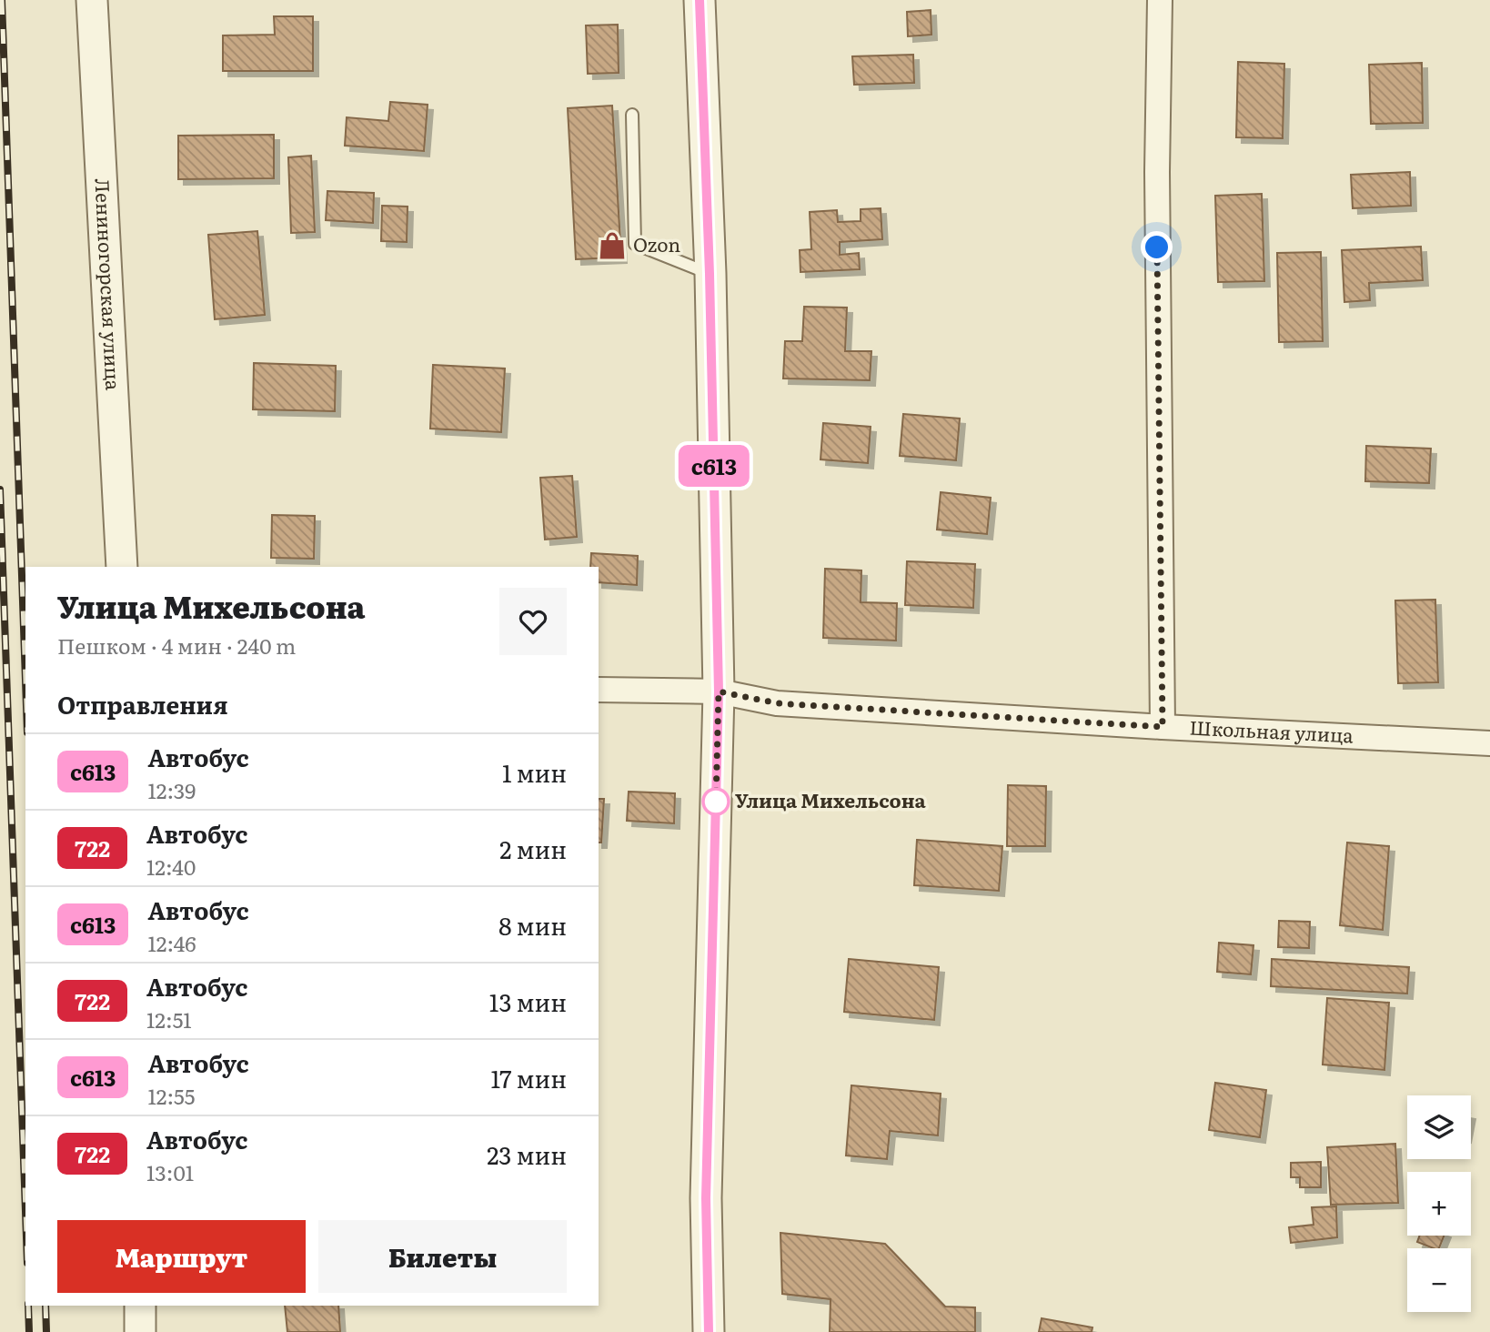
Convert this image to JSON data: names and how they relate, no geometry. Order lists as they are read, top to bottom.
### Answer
{
  "streets": {
    "street": ["Лениногорская улица", "Школьная улица"]
  },
  "places": {
    "shop": ["Ozon"],
    "other": ["Улица Михельсона"]
  },
  "lines": ["bus line с613"],
  "page": {
    "on_map": "с613",
    "heading": [
      ["Улица Михельсона", "Пешком · 4 мин · 240 m"],
      "Отправления"
    ],
    "list": [
      {
        "mark": "с613",
        "name": "Автобус",
        "note": "12:39",
        "value": "1 мин"
      },
      {
        "mark": "722",
        "name": "Автобус",
        "note": "12:40",
        "value": "2 мин"
      },
      {
        "mark": "с613",
        "name": "Автобус",
        "note": "12:46",
        "value": "8 мин"
      },
      {
        "mark": "722",
        "name": "Автобус",
        "note": "12:51",
        "value": "13 мин"
      },
      {
        "mark": "с613",
        "name": "Автобус",
        "note": "12:55",
        "value": "17 мин"
      },
      {
        "mark": "722",
        "name": "Автобус",
        "note": "13:01",
        "value": "23 мин"
      }
    ],
    "map_buttons": ["+", "−"],
    "buttons": ["Маршрут", "Билеты"]
  }
}
